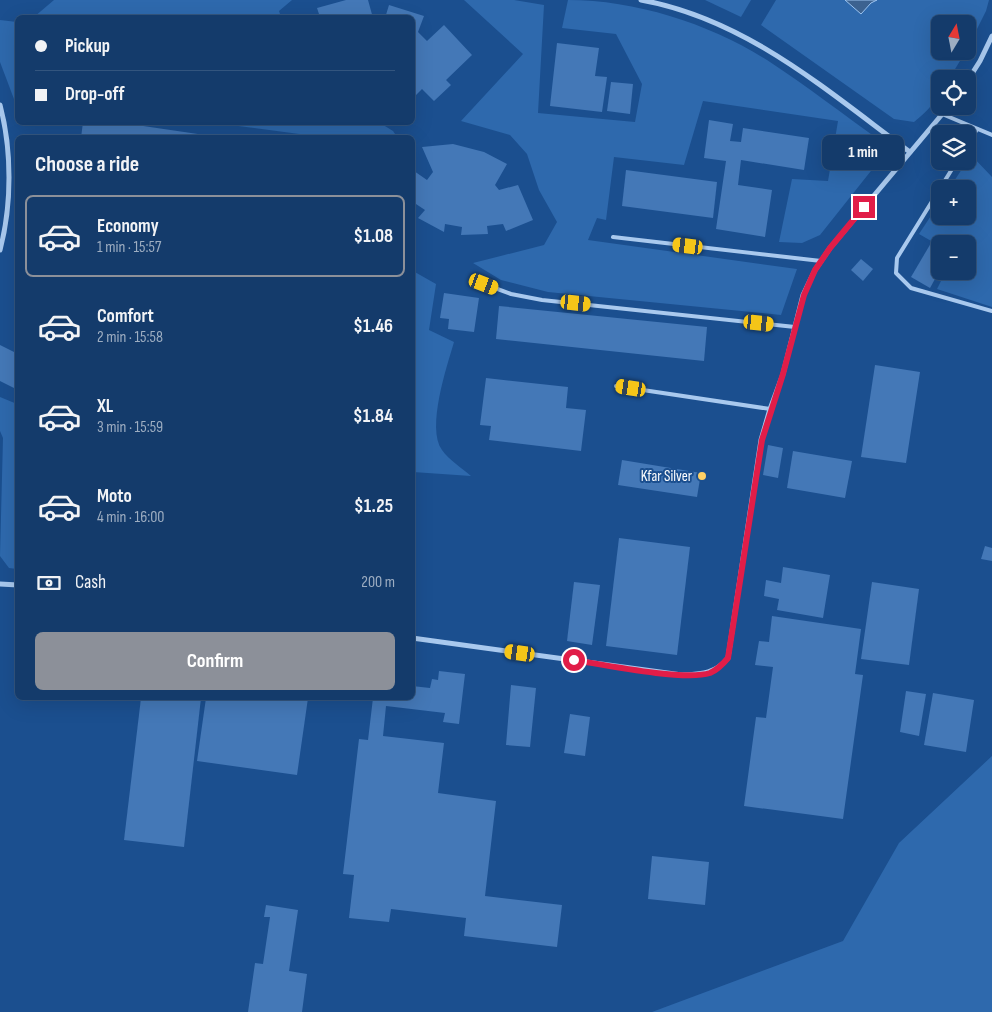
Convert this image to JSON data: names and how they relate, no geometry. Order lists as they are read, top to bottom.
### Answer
{
  "places": ["Kfar Silver"],
  "north": "top",
  "page": {
    "map_buttons": ["+", "−"],
    "banner": ["Pickup", "Drop-off"],
    "bubble": "1 min",
    "heading": "Choose a ride",
    "list": [
      {
        "name": "Economy",
        "note": "1 min · 15:57",
        "value": "$1.08"
      },
      {
        "name": "Comfort",
        "note": "2 min · 15:58",
        "value": "$1.46"
      },
      {
        "name": "XL",
        "note": "3 min · 15:59",
        "value": "$1.84"
      },
      {
        "name": "Moto",
        "note": "4 min · 16:00",
        "value": "$1.25"
      }
    ],
    "pay": ["Cash", "200 m"],
    "buttons": "Confirm"
  }
}
